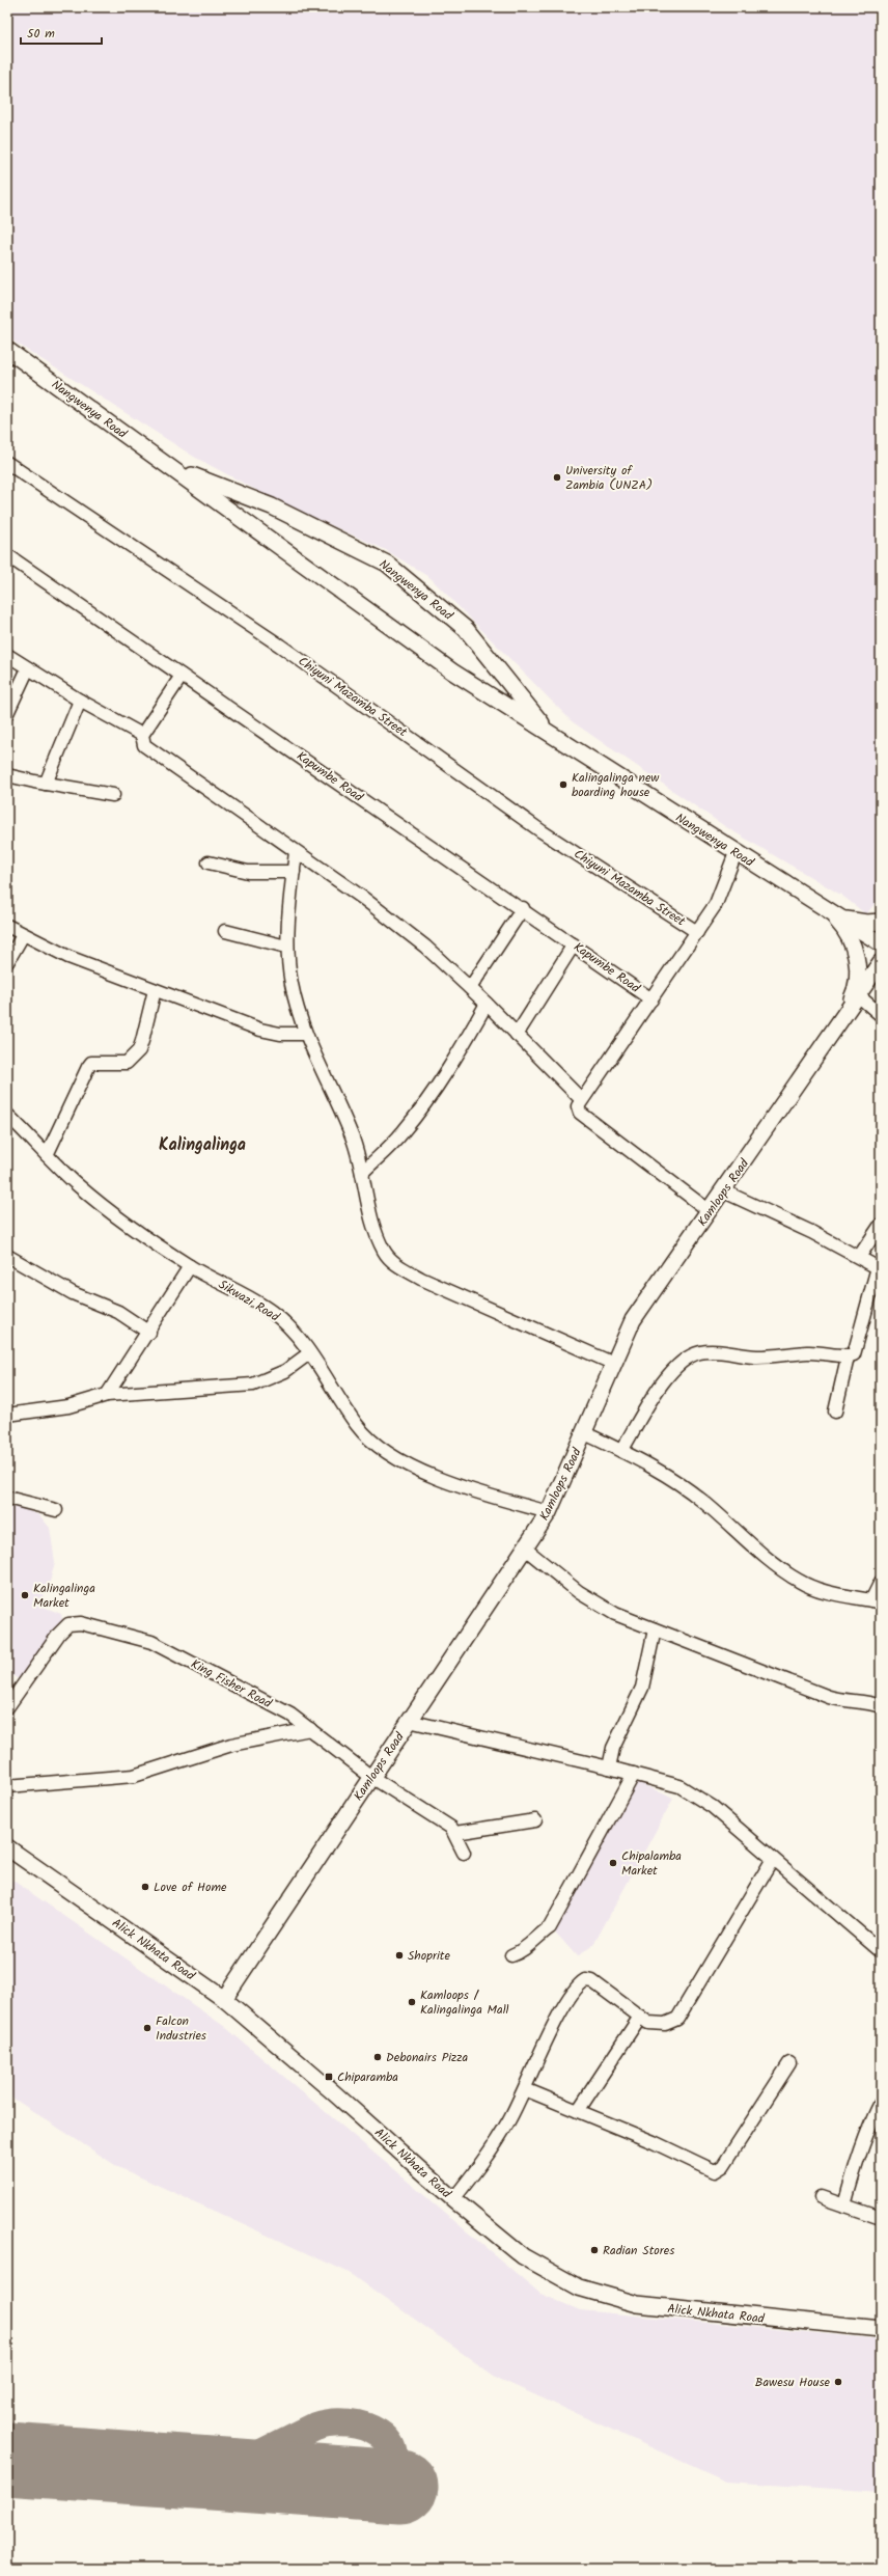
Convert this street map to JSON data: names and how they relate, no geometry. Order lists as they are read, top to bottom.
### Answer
{
  "streets": {
    "main road": ["Nangwenya Road", "Kamloops Road", "Alick Nkhata Road"],
    "street": [
      "Chiyuni Mazamba Street",
      "Kapumbe Road",
      "Sikwazi Road",
      "King Fisher Road"
    ]
  },
  "crossings": [
    ["Kamloops Road", "Sikwazi Road"],
    ["Kamloops Road", "King Fisher Road"],
    ["Kamloops Road", "Alick Nkhata Road"]
  ],
  "districts": ["Kalingalinga"],
  "places": {
    "other": [
      "University of Zambia (UNZA)",
      "Kalingalinga new boarding house",
      "Kalingalinga Market",
      "Chipalamba Market",
      "Love of Home",
      "Shoprite",
      "Kamloops / Kalingalinga Mall",
      "Falcon Industries",
      "Debonairs Pizza",
      "Radian Stores",
      "Bawesu House"
    ],
    "transit": ["Chiparamba"]
  },
  "scale_bar": "50 m"
}
